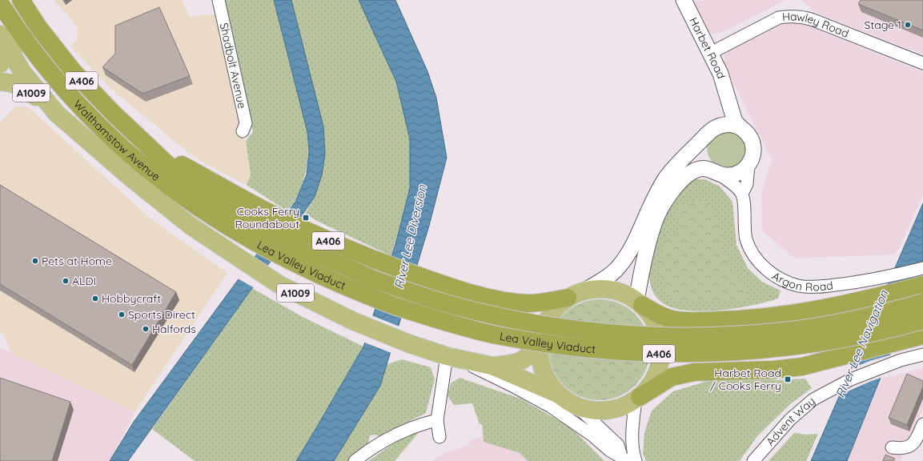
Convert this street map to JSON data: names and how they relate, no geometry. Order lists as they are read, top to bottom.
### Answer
{
  "streets": {
    "highway": ["A406", "Walthamstow Avenue", "Lea Valley Viaduct"],
    "main road": ["A1009"],
    "street": [
      "Hawley Road",
      "Harbet Road",
      "Shadbolt Avenue",
      "Argon Road",
      "Advent Way"
    ]
  },
  "crossings": [
    ["Hawley Road", "Harbet Road"],
    ["Harbet Road", "Argon Road"],
    ["A406", "Walthamstow Avenue"],
    ["A406", "Lea Valley Viaduct"],
    ["Walthamstow Avenue", "Lea Valley Viaduct"]
  ],
  "water": ["River Lee Diversion", "River Lee Navigation"],
  "places": {
    "other": [
      "Stage 1",
      "Pets at Home",
      "ALDI",
      "Hobbycraft",
      "Sports Direct",
      "Halfords"
    ],
    "transit": ["Cooks Ferry Roundabout", "Harbet Road / Cooks Ferry"]
  }
}
